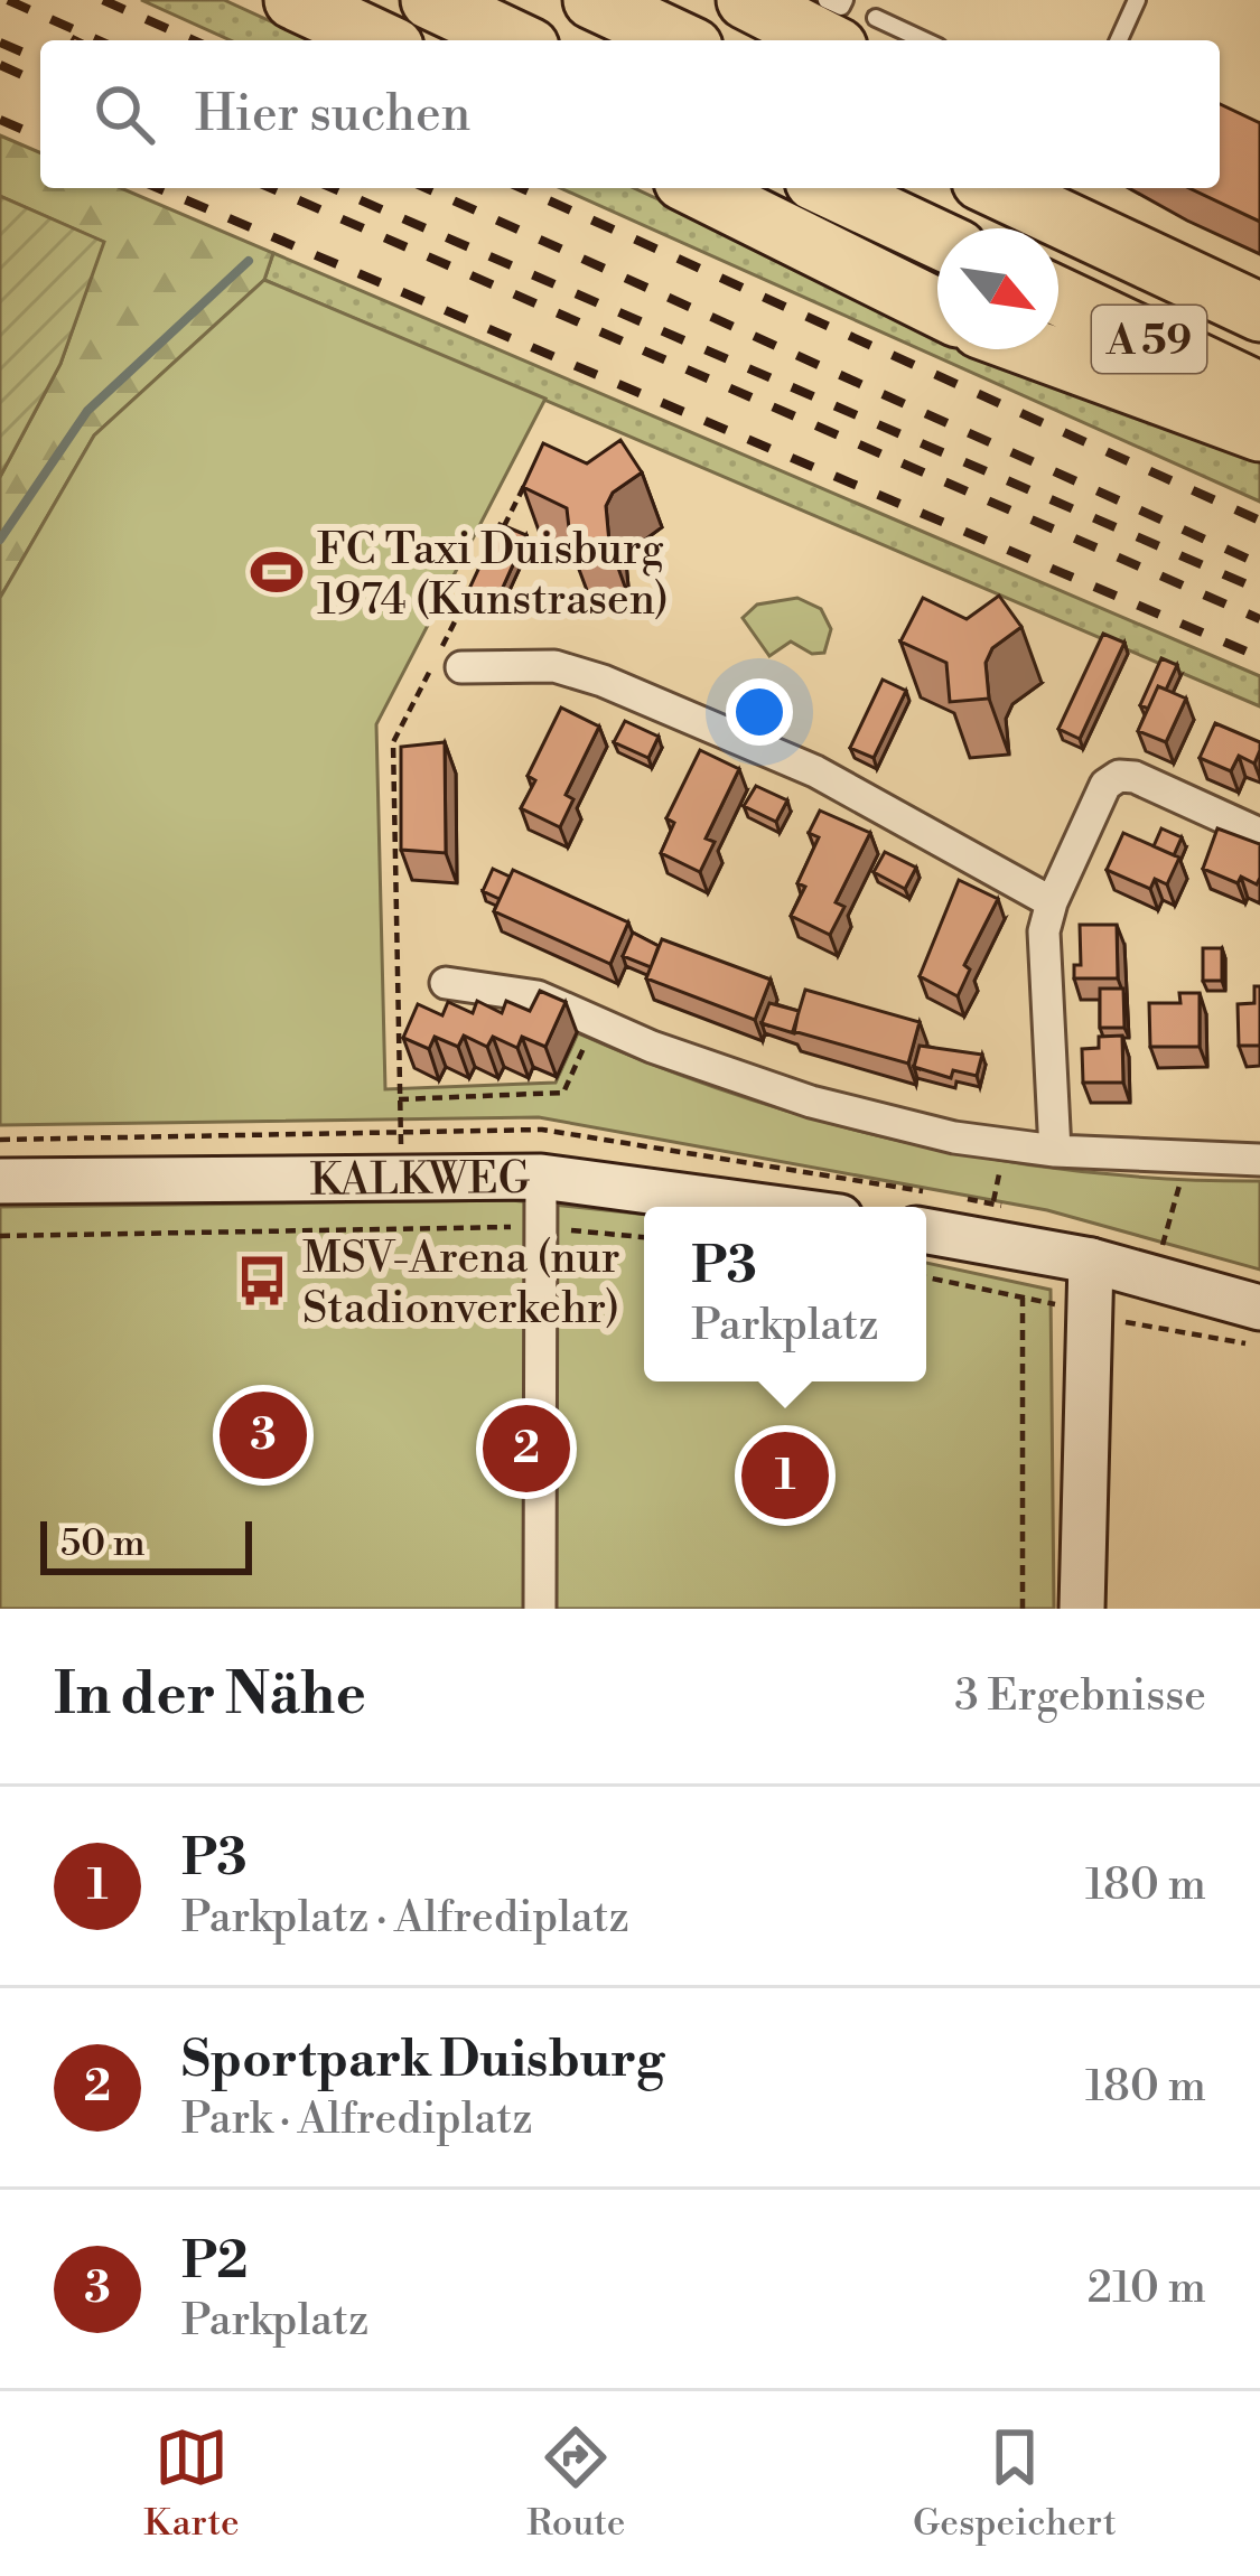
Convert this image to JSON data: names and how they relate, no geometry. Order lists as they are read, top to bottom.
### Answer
{
  "streets": {
    "highway": ["A 59"],
    "street": ["KALKWEG"]
  },
  "places": {
    "sports": ["FC Taxi Duisburg 1974 (Kunstrasen)"],
    "bus stop": ["MSV-Arena (nur Stadionverkehr)"]
  },
  "scale_bar": "50 m",
  "north": "bottom right",
  "page": {
    "search": "Hier suchen",
    "popup": ["P3", "Parkplatz"],
    "pins": ["3", "2", "1"],
    "scale": "50 m",
    "heading": ["In der Nähe", "3 Ergebnisse"],
    "list": [
      {
        "mark": "1",
        "name": "P3",
        "note": "Parkplatz · Alfrediplatz",
        "value": "180 m"
      },
      {
        "mark": "2",
        "name": "Sportpark Duisburg",
        "note": "Park · Alfrediplatz",
        "value": "180 m"
      },
      {
        "mark": "3",
        "name": "P2",
        "note": "Parkplatz",
        "value": "210 m"
      }
    ],
    "nav": ["Karte", "Route", "Gespeichert"]
  }
}
